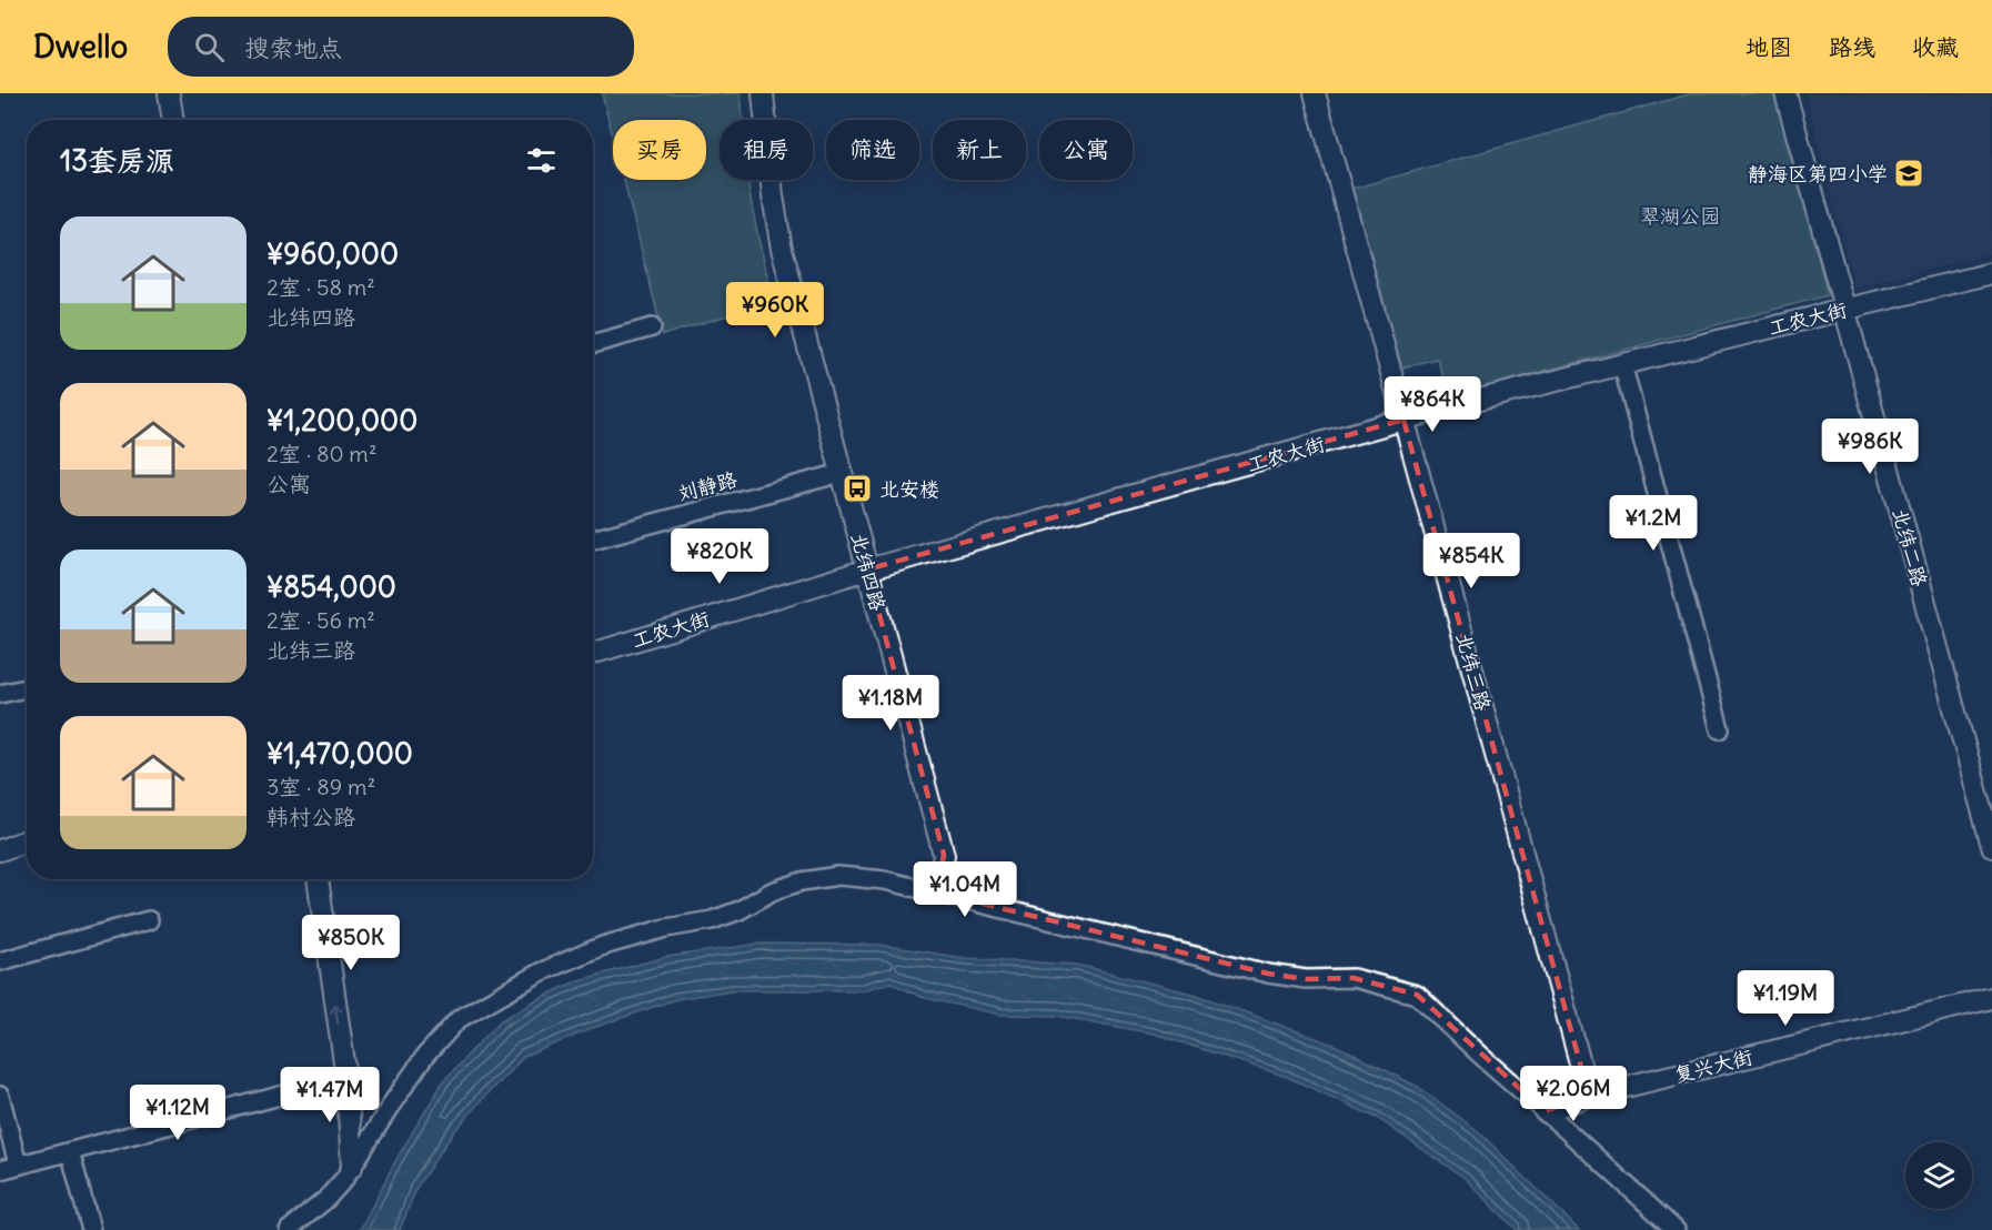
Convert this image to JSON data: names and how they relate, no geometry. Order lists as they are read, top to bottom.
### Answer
{
  "streets": {
    "street": [
      "工农大街",
      "刘静路",
      "北纬二路",
      "北纬四路",
      "北纬三路",
      "复兴大街"
    ]
  },
  "crossings": [
    ["工农大街", "北纬二路"],
    ["工农大街", "北纬四路"],
    ["工农大街", "北纬三路"],
    ["刘静路", "北纬四路"],
    ["北纬三路", "复兴大街"]
  ],
  "parks": ["翠湖公园"],
  "places": {
    "school or university": ["静海区第四小学"],
    "bus stop": ["北安楼"]
  },
  "page": {
    "header": "Dwello",
    "search": "搜索地点",
    "nav": ["地图", "路线", "收藏"],
    "chip": [
      "买房",
      "租房",
      "筛选",
      "新上",
      "公寓"
    ],
    "heading": "13套房源",
    "list": [
      {
        "name": "¥960,000",
        "note": "2室 · 58 m² · 北纬四路"
      },
      {
        "name": "¥1,200,000",
        "note": "2室 · 80 m² · 公寓"
      },
      {
        "name": "¥854,000",
        "note": "2室 · 56 m² · 北纬三路"
      },
      {
        "name": "¥1,470,000",
        "note": "3室 · 89 m² · 韩村公路"
      }
    ],
    "price": [
      "¥960K",
      "¥864K",
      "¥986K",
      "¥1.2M",
      "¥820K",
      "¥854K",
      "¥1.18M",
      "¥1.04M",
      "¥850K",
      "¥1.19M",
      "¥2.06M",
      "¥1.47M",
      "¥1.12M"
    ]
  }
}
